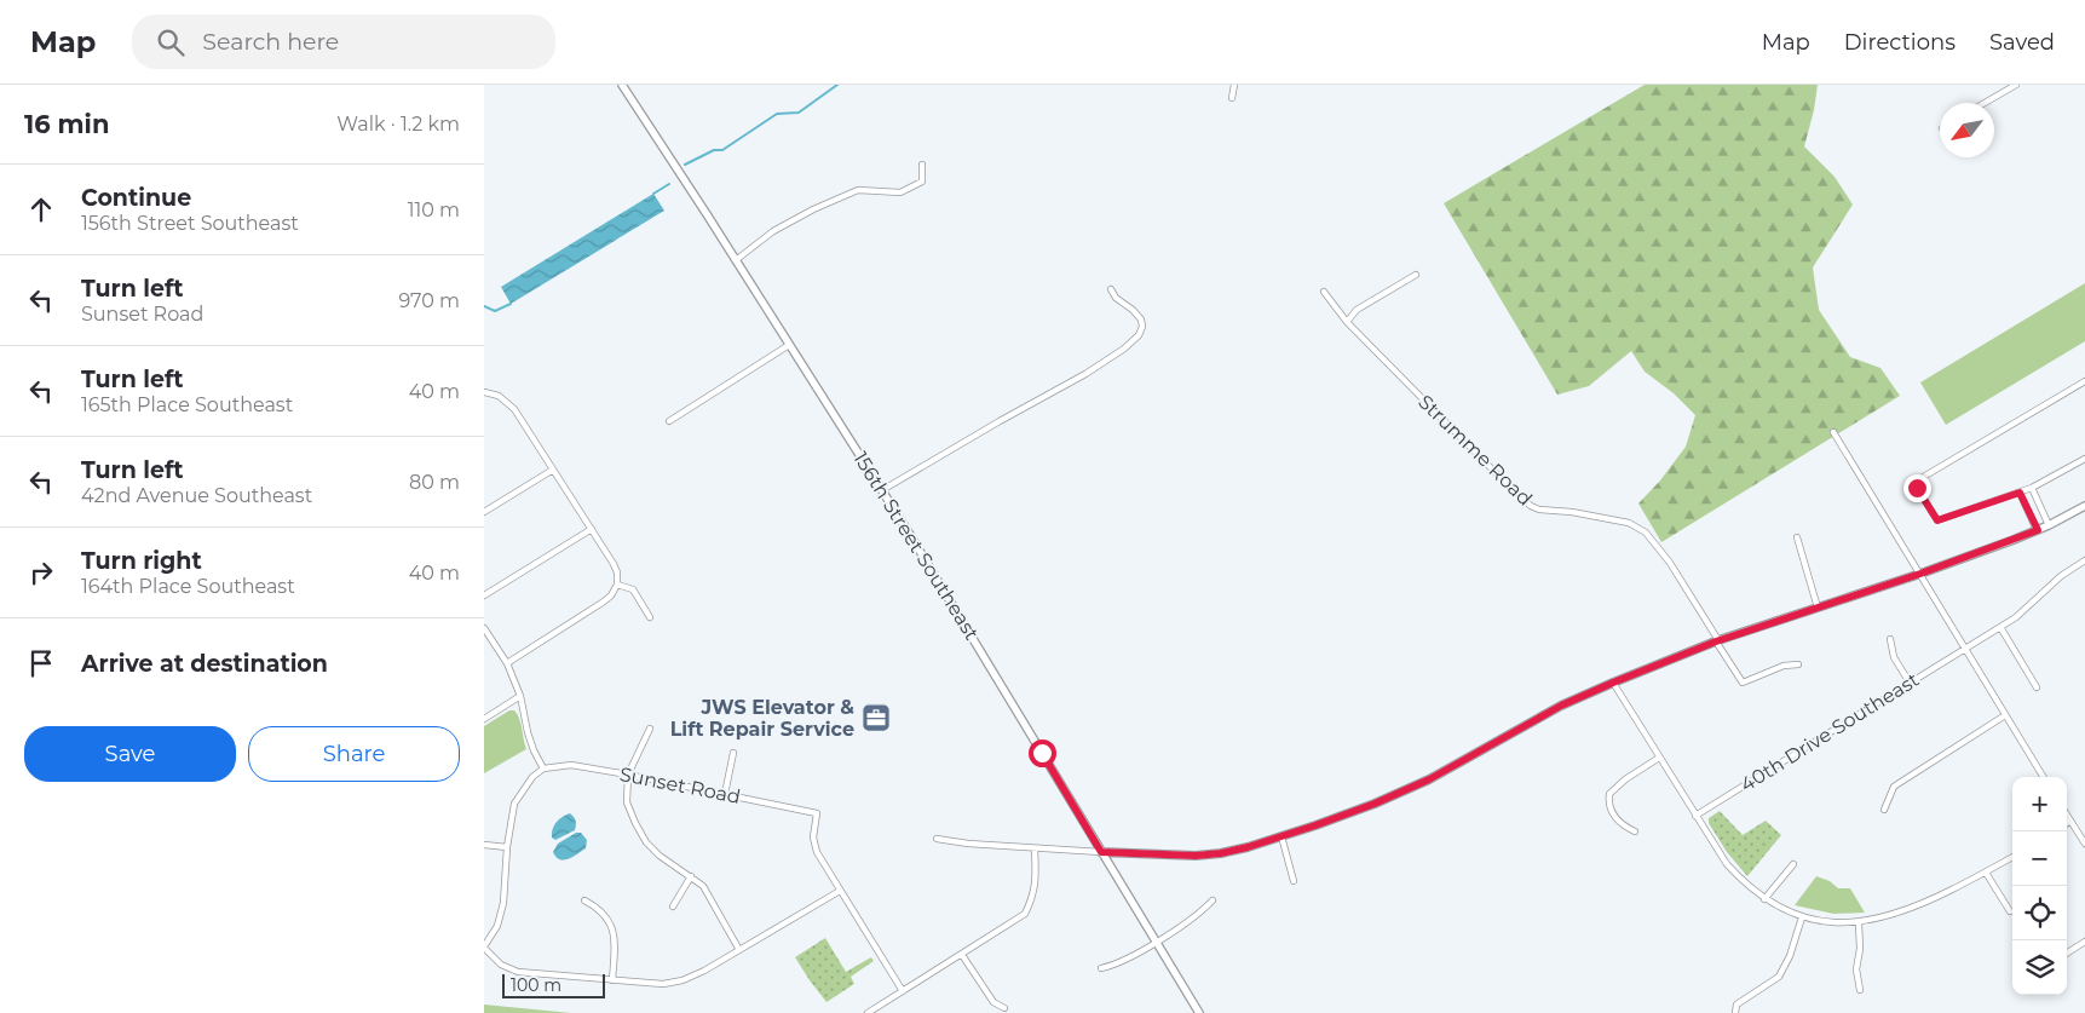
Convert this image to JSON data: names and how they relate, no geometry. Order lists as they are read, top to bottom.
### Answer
{
  "streets": {
    "street": [
      "Strumme Road",
      "156th Street Southeast",
      "40th Drive Southeast",
      "Sunset Road"
    ]
  },
  "places": {
    "office": ["JWS Elevator & Lift Repair Service"]
  },
  "scale_bar": "100 m",
  "north": "bottom left",
  "page": {
    "header": "Map",
    "search": "Search here",
    "nav": ["Map", "Directions", "Saved"],
    "heading": ["16 min", "Walk · 1.2 km"],
    "list": [
      ["Continue", "156th Street Southeast", "110 m"],
      ["Turn left", "Sunset Road", "970 m"],
      ["Turn left", "165th Place Southeast", "40 m"],
      ["Turn left", "42nd Avenue Southeast", "80 m"],
      ["Turn right", "164th Place Southeast", "40 m"],
      "Arrive at destination"
    ],
    "buttons": ["Save", "Share"],
    "map_buttons": ["+", "−"],
    "scale": "100 m"
  }
}
